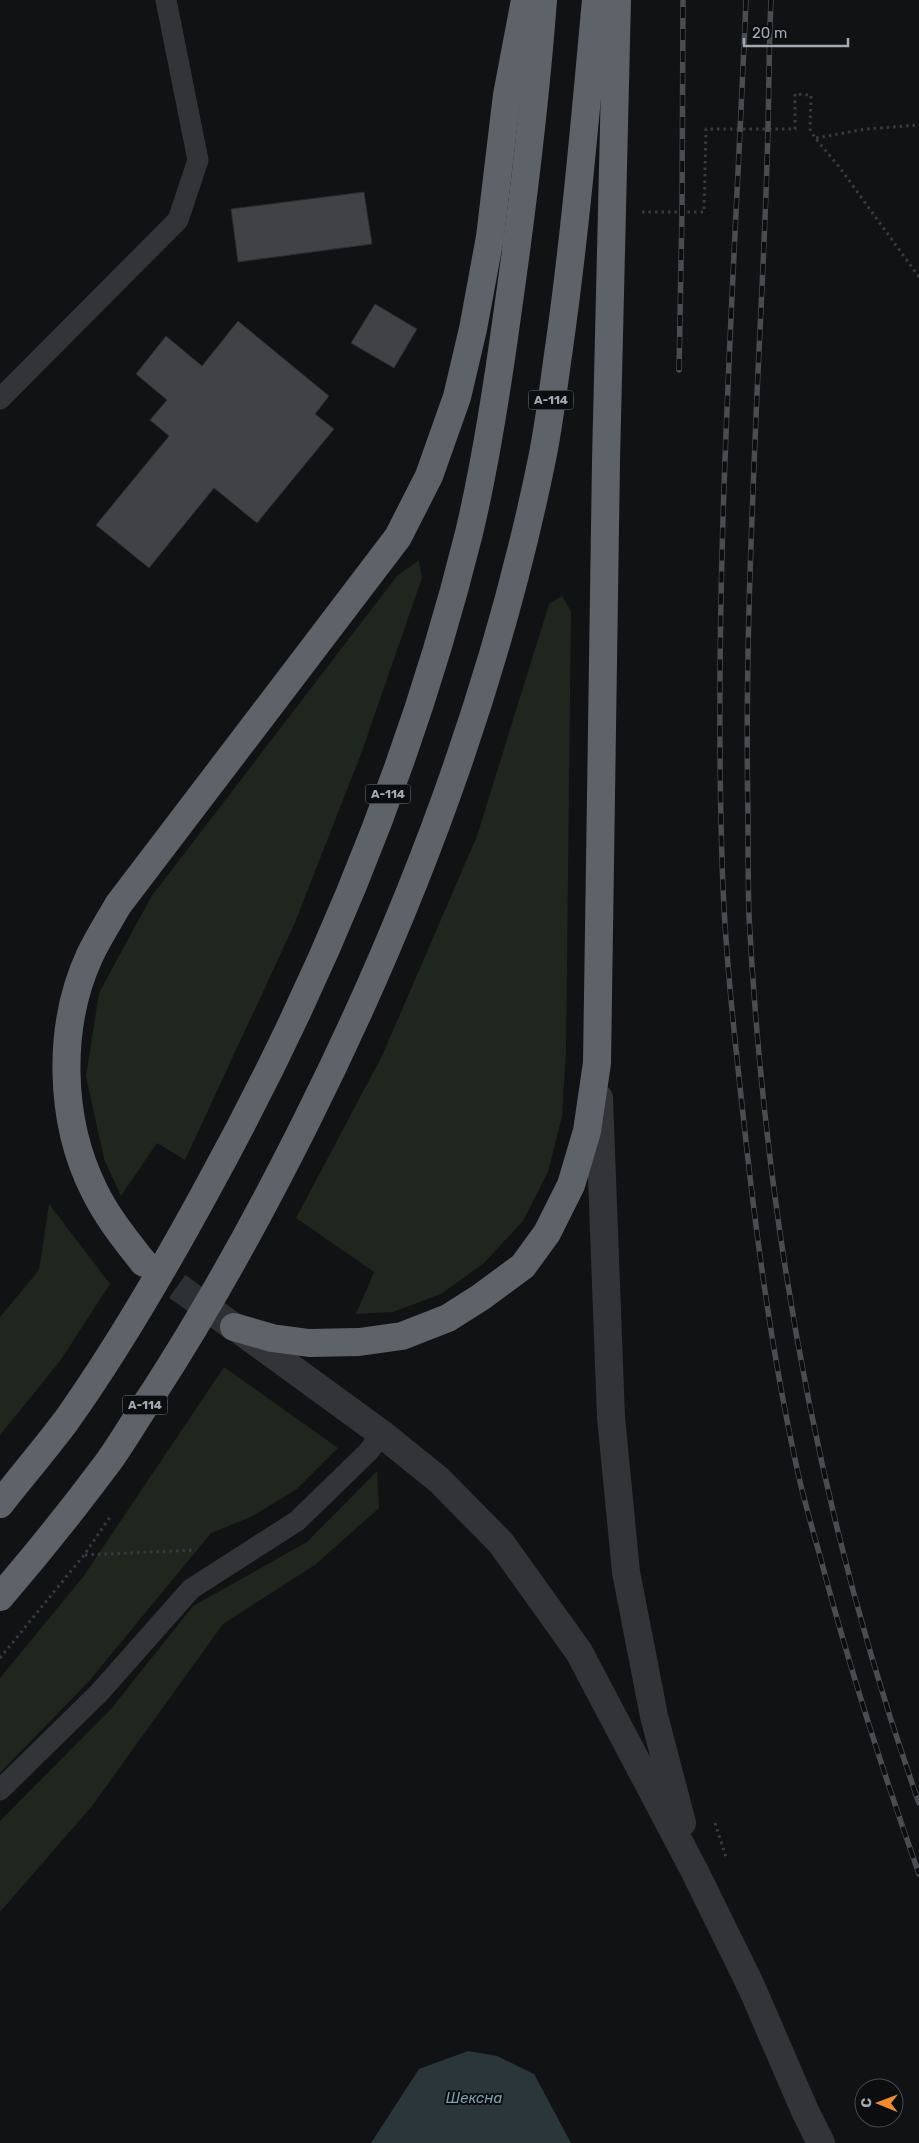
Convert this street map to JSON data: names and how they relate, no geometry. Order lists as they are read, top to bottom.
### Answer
{
  "streets": {
    "highway": ["А-114"]
  },
  "water": ["Шексна"],
  "scale_bar": "20 m",
  "north": "left"
}
